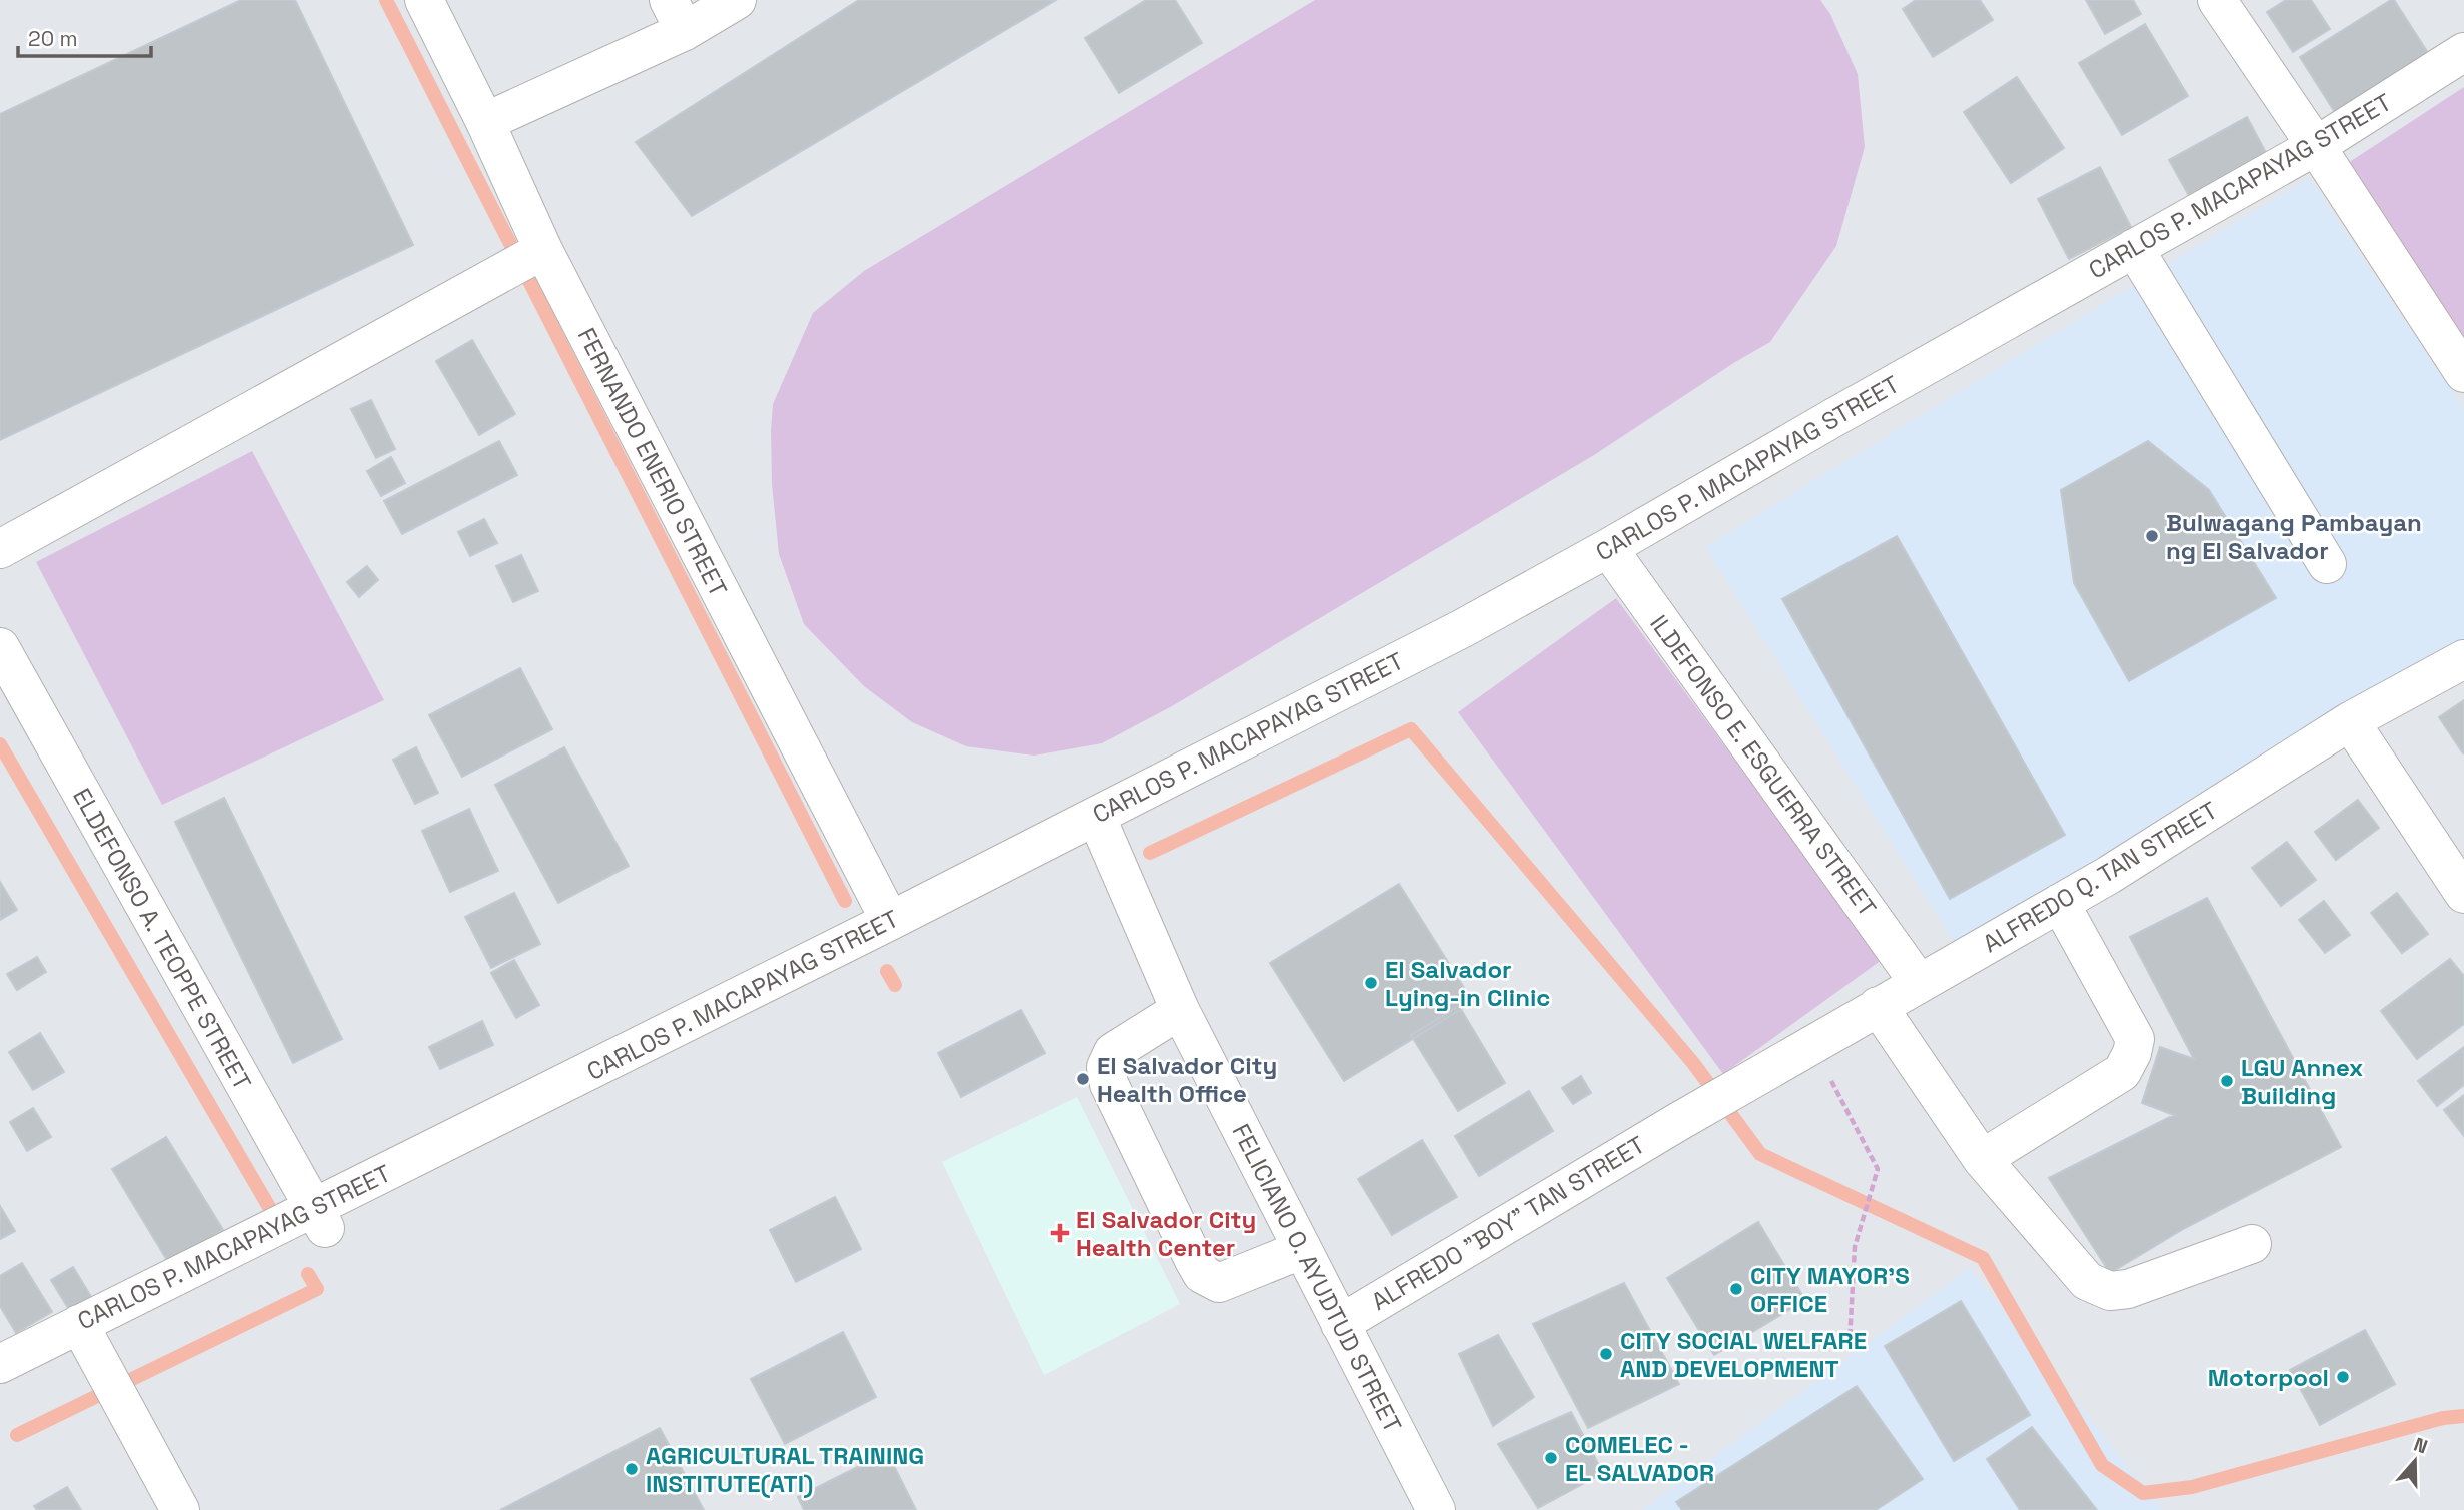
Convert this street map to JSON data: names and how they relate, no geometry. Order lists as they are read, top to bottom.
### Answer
{
  "streets": {
    "street": [
      "CARLOS P. MACAPAYAG STREET",
      "FERNANDO ENERIO STREET",
      "ILDEFONSO E. ESGUERRA STREET",
      "ALFREDO Q. TAN STREET",
      "ELDEFONSO A. TEOPPE STREET",
      "ALFREDO \"BOY\" TAN STREET",
      "FELICIANO O. AYUDTUD STREET"
    ]
  },
  "crossings": [
    ["CARLOS P. MACAPAYAG STREET", "FERNANDO ENERIO STREET"],
    ["CARLOS P. MACAPAYAG STREET", "ILDEFONSO E. ESGUERRA STREET"],
    ["CARLOS P. MACAPAYAG STREET", "ELDEFONSO A. TEOPPE STREET"],
    ["CARLOS P. MACAPAYAG STREET", "FELICIANO O. AYUDTUD STREET"],
    ["ILDEFONSO E. ESGUERRA STREET", "ALFREDO Q. TAN STREET"],
    ["ALFREDO Q. TAN STREET", "ALFREDO \"BOY\" TAN STREET"],
    ["ALFREDO \"BOY\" TAN STREET", "FELICIANO O. AYUDTUD STREET"]
  ],
  "places": {
    "other": [
      "Bulwagang Pambayan ng El Salvador",
      "El Salvador Lying-in Clinic",
      "El Salvador City Health Office",
      "LGU Annex Building",
      "CITY MAYOR'S OFFICE",
      "CITY SOCIAL WELFARE AND DEVELOPMENT",
      "Motorpool",
      "COMELEC - EL SALVADOR",
      "AGRICULTURAL TRAINING INSTITUTE(ATI)"
    ],
    "health": ["El Salvador City Health Center"]
  },
  "scale_bar": "20 m",
  "north": "top"
}
